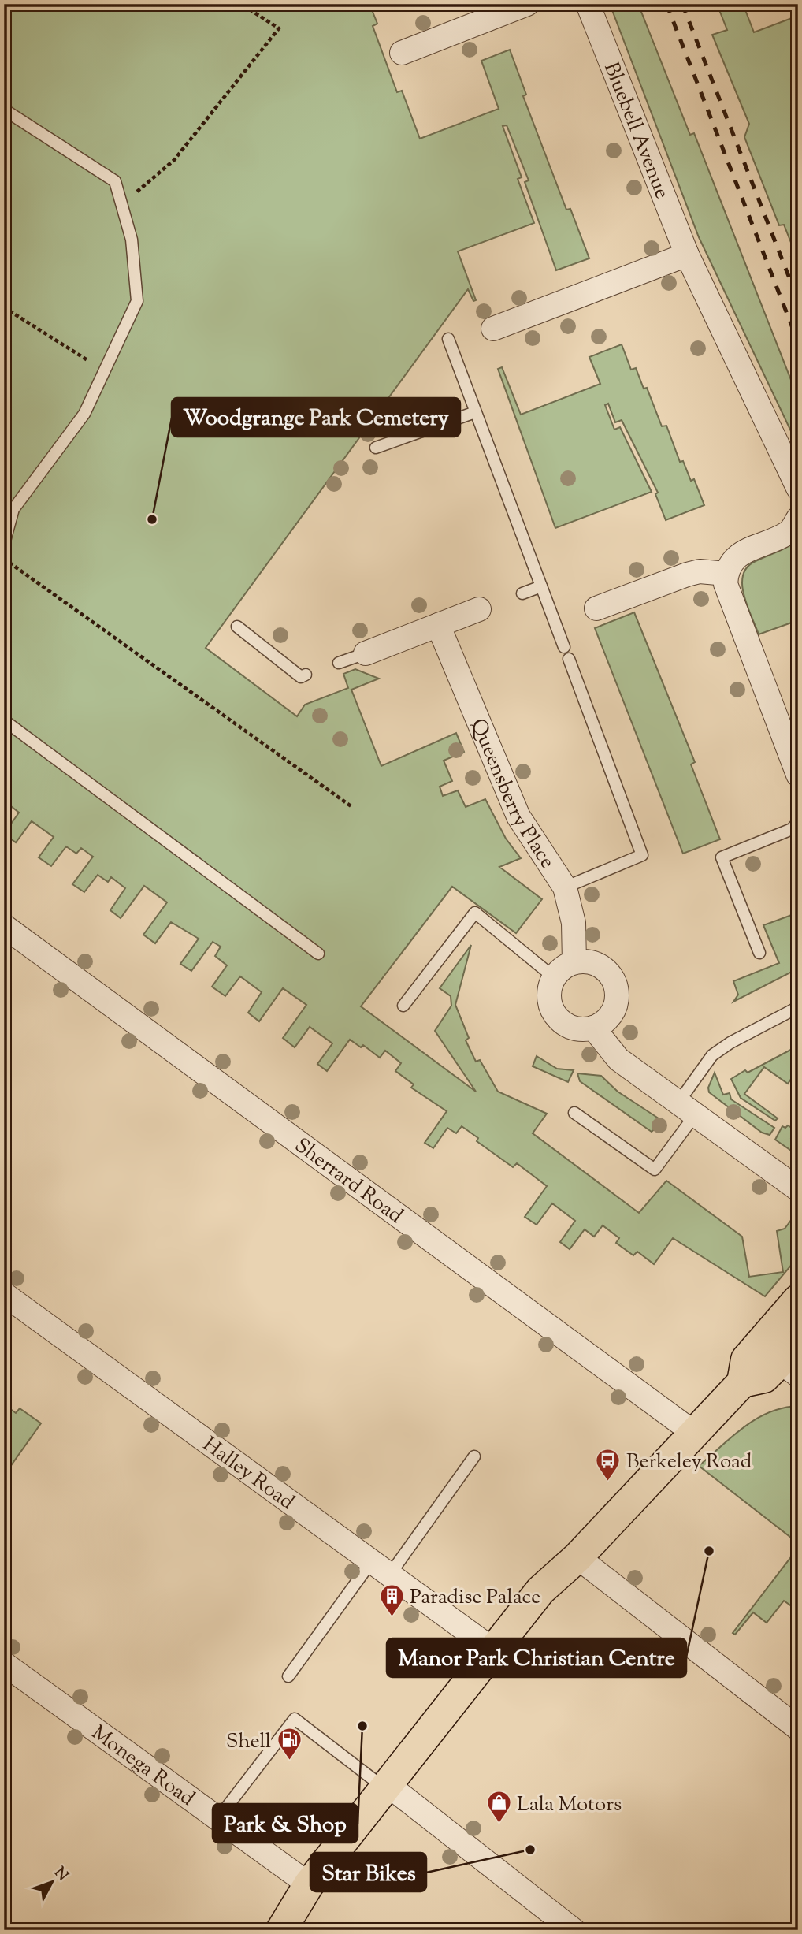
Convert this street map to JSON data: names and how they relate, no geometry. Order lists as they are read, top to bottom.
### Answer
{
  "streets": {
    "street": [
      "Bluebell Avenue",
      "Queensberry Place",
      "Sherrard Road",
      "Halley Road",
      "Monega Road"
    ]
  },
  "places": {
    "other": [
      "Woodgrange Park Cemetery",
      "Manor Park Christian Centre",
      "Park & Shop",
      "Star Bikes"
    ],
    "bus stop": ["Berkeley Road"],
    "building": ["Paradise Palace"],
    "fuel station": ["Shell"],
    "shop": ["Lala Motors"]
  },
  "north": "top right"
}
